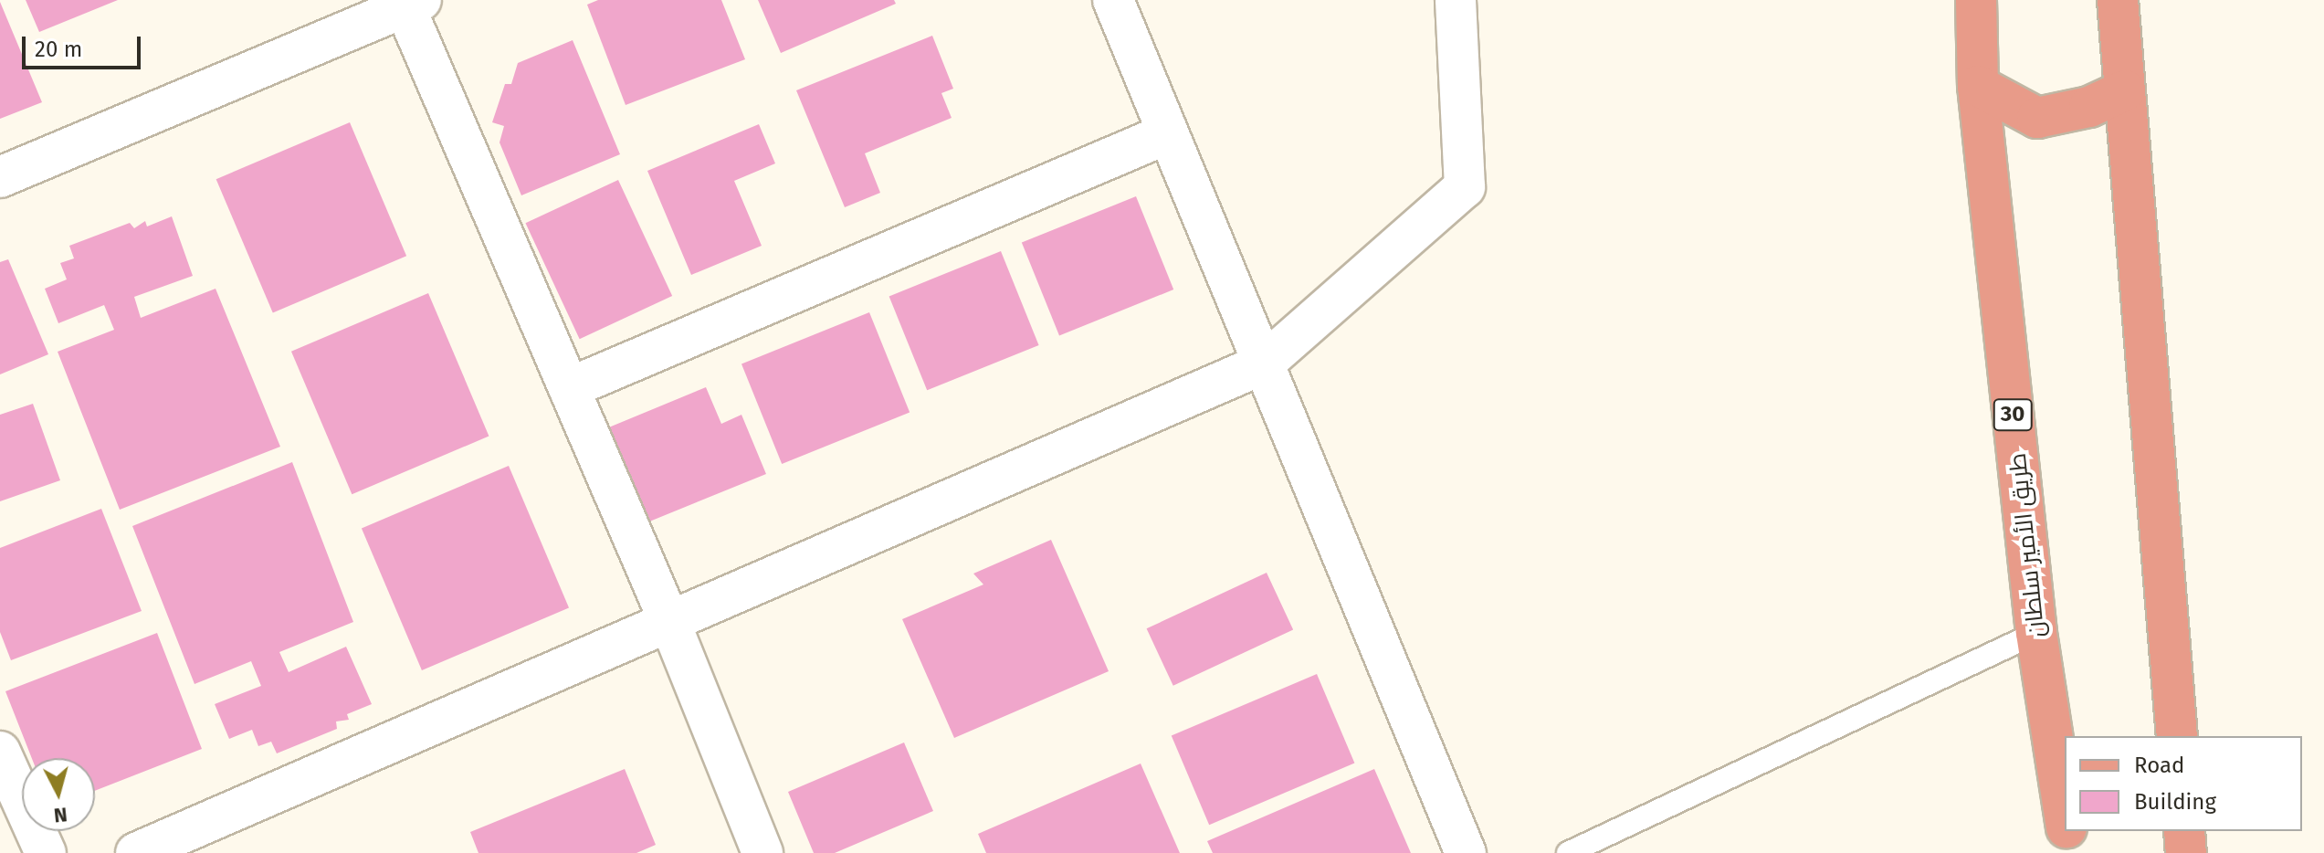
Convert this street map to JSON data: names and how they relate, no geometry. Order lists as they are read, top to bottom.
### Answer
{
  "streets": {
    "main road": ["30", "طريق الأمير سلطان"]
  },
  "legend": ["Road", "Building"],
  "scale_bar": "20 m",
  "north": "bottom"
}
